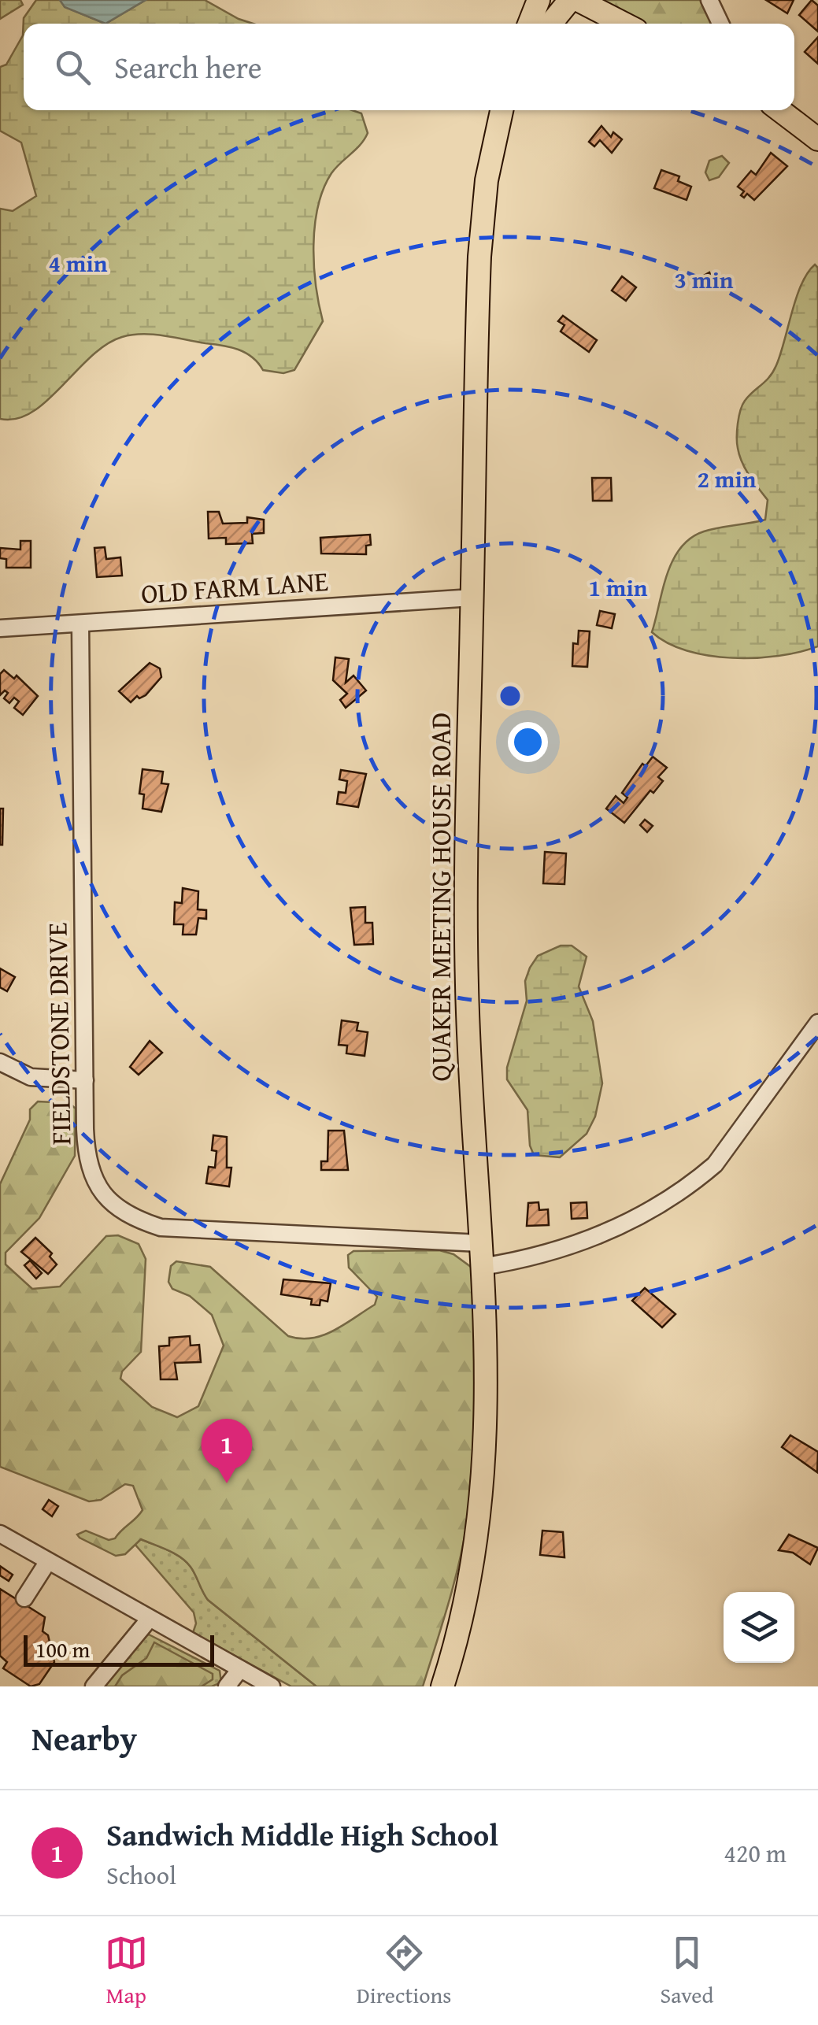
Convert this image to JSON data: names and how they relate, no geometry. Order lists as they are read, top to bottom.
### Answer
{
  "streets": {
    "main road": ["QUAKER MEETING HOUSE ROAD"],
    "street": ["OLD FARM LANE", "FIELDSTONE DRIVE"]
  },
  "crossings": [
    ["OLD FARM LANE", "QUAKER MEETING HOUSE ROAD"],
    ["OLD FARM LANE", "FIELDSTONE DRIVE"],
    ["QUAKER MEETING HOUSE ROAD", "FIELDSTONE DRIVE"]
  ],
  "scale_bar": "100 m",
  "page": {
    "search": "Search here",
    "pins": "1",
    "scale": "100 m",
    "heading": "Nearby",
    "list": [
      {
        "mark": "1",
        "name": "Sandwich Middle High School",
        "note": "School",
        "value": "420 m"
      }
    ],
    "nav": ["Map", "Directions", "Saved"]
  },
  "rings": [
    "4 min",
    "3 min",
    "2 min",
    "1 min"
  ]
}
